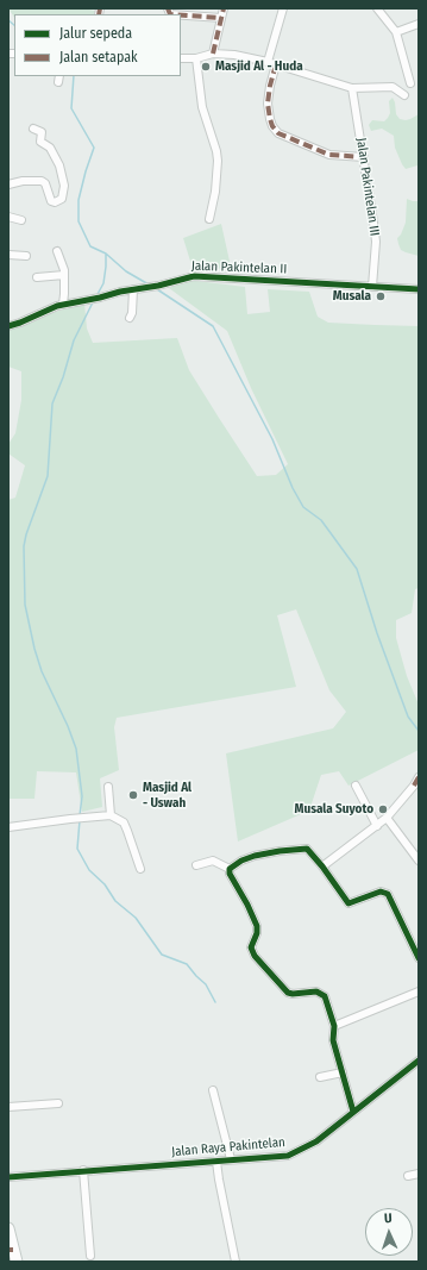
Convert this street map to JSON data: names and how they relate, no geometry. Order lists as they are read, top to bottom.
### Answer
{
  "streets": {
    "street": ["Jalan Pakintelan III", "Jalan Pakintelan II", "Jalan Raya Pakintelan"]
  },
  "crossings": [
    ["Jalan Pakintelan III", "Jalan Pakintelan II"]
  ],
  "places": [
    "Masjid Al - Huda",
    "Musala",
    "Masjid Al - Uswah",
    "Musala Suyoto"
  ],
  "legend": ["Jalur sepeda", "Jalan setapak"],
  "north": "top"
}
